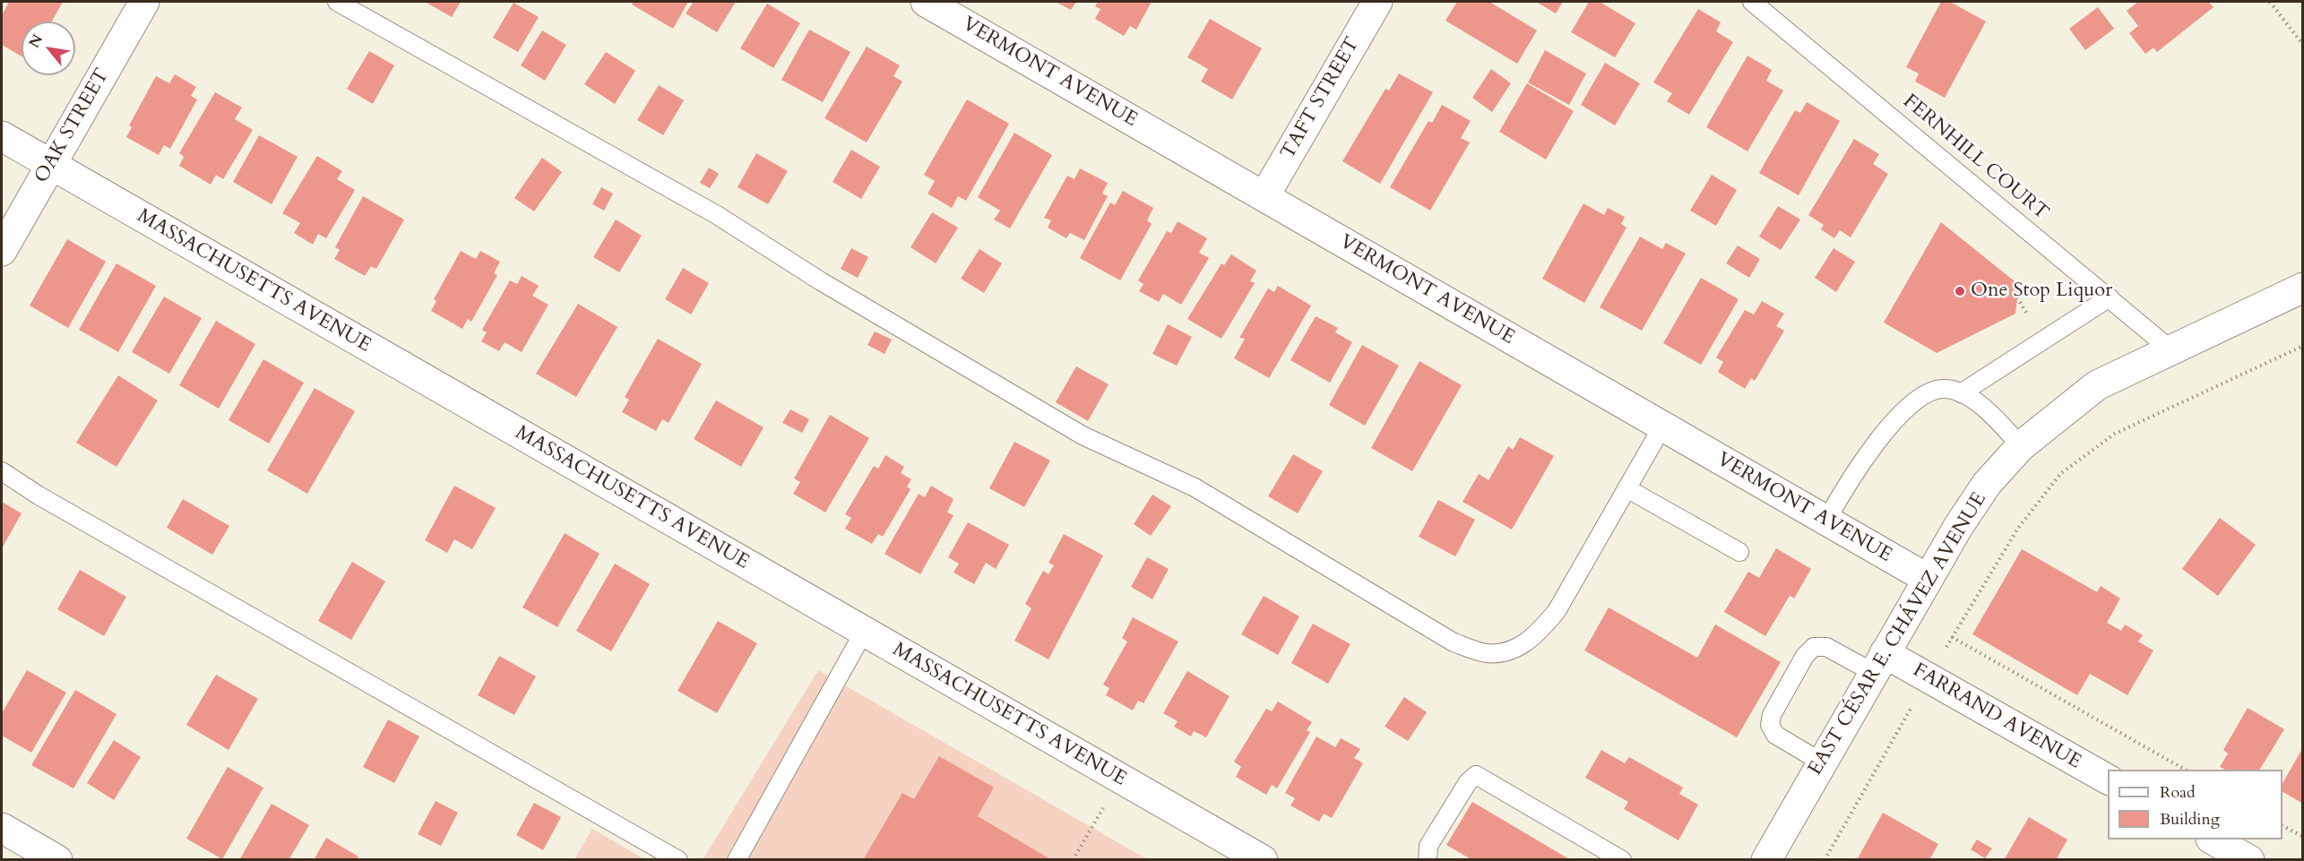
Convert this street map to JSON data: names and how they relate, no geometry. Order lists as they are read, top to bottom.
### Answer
{
  "streets": {
    "street": [
      "VERMONT AVENUE",
      "TAFT STREET",
      "OAK STREET",
      "MASSACHUSETTS AVENUE",
      "EAST CÉSAR E. CHÁVEZ AVENUE",
      "FARRAND AVENUE"
    ],
    "lane": ["FERNHILL COURT"]
  },
  "crossings": [
    ["VERMONT AVENUE", "TAFT STREET"],
    ["VERMONT AVENUE", "EAST CÉSAR E. CHÁVEZ AVENUE"],
    ["OAK STREET", "MASSACHUSETTS AVENUE"],
    ["FERNHILL COURT", "EAST CÉSAR E. CHÁVEZ AVENUE"],
    ["EAST CÉSAR E. CHÁVEZ AVENUE", "FARRAND AVENUE"]
  ],
  "places": ["One Stop Liquor"],
  "legend": ["Road", "Building"],
  "north": "top left"
}
